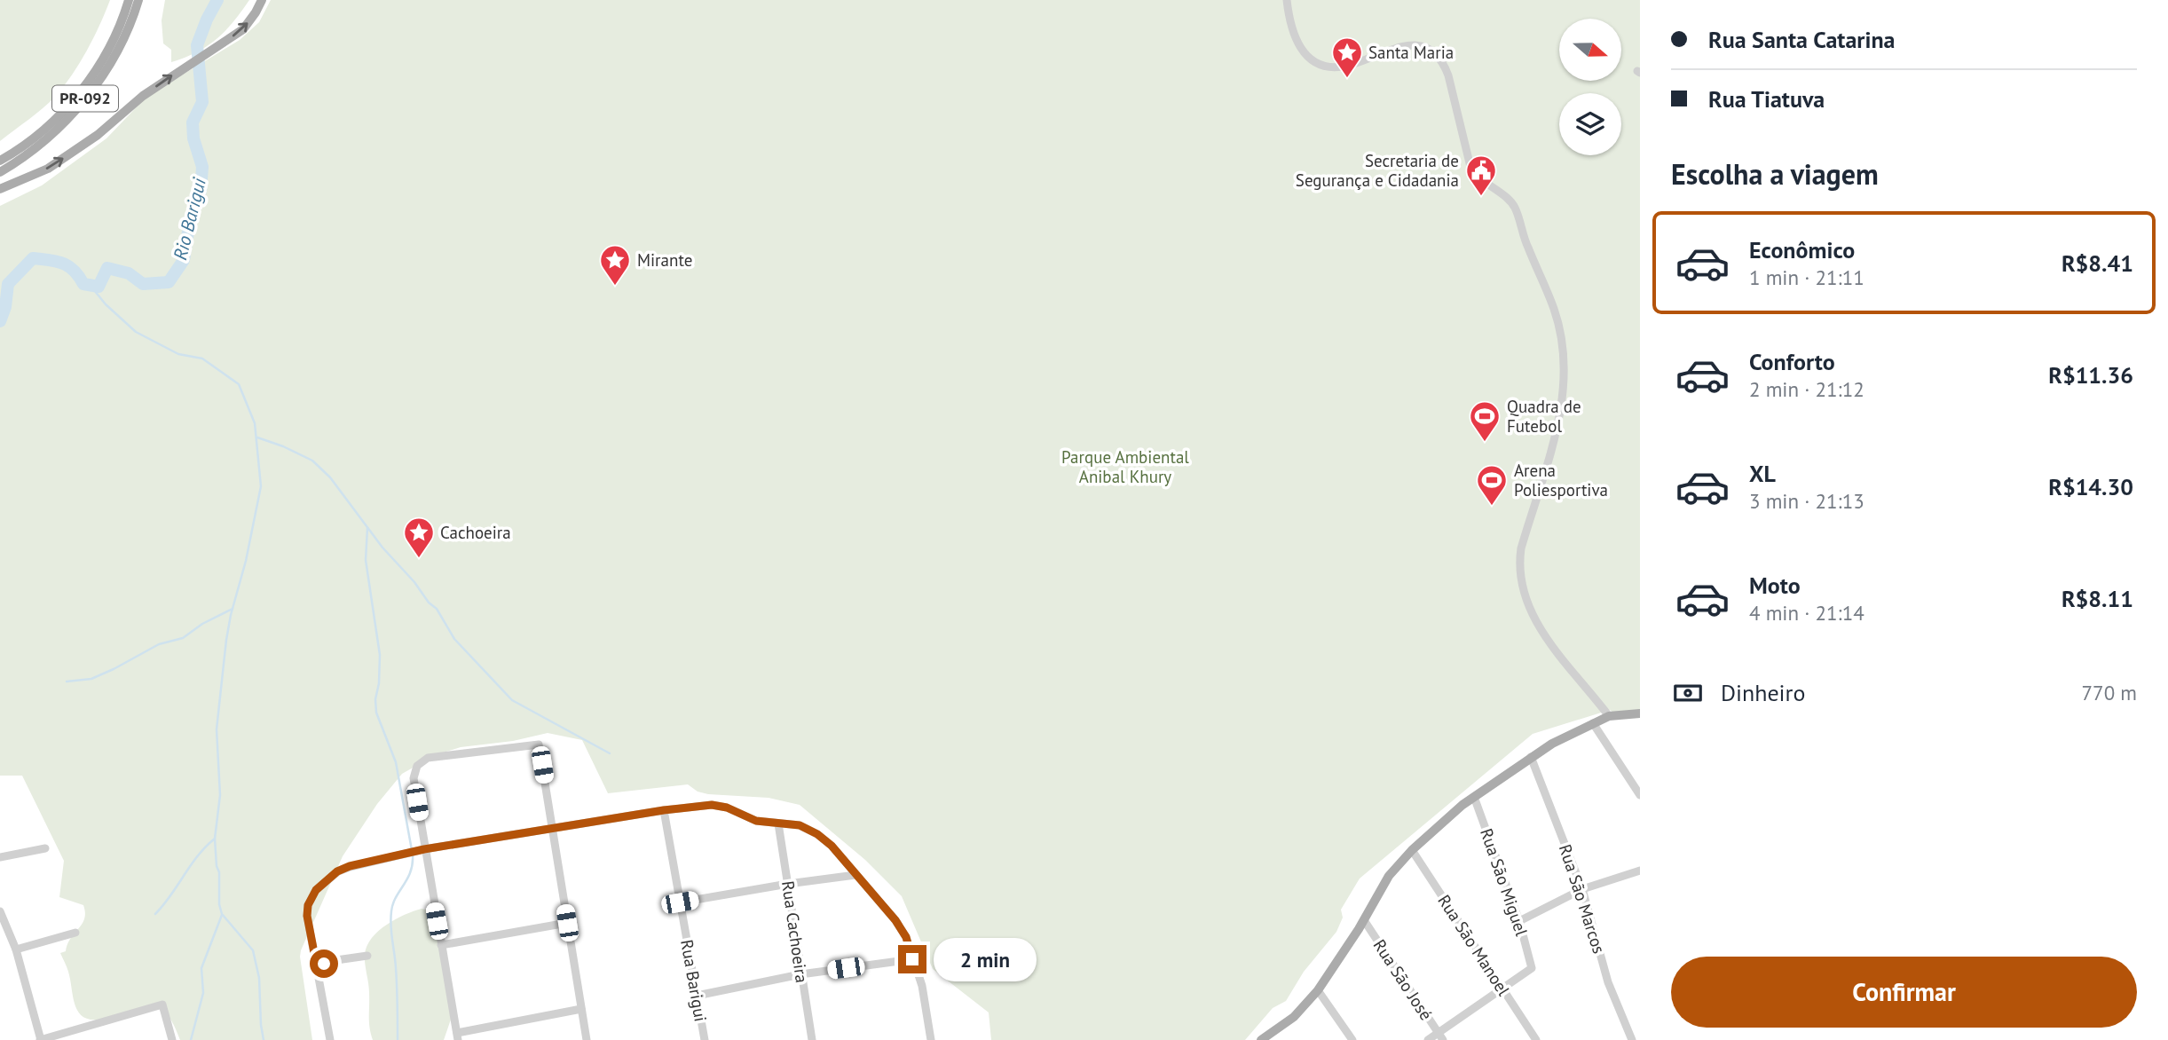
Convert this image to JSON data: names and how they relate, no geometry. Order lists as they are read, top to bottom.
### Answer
{
  "streets": {
    "main road": ["PR-092"],
    "street": [
      "Rua São Miguel",
      "Rua São Marcos",
      "Rua Cachoeira",
      "Rua São Manoel",
      "Rua São José",
      "Rua Barigui"
    ]
  },
  "crossings": [
    ["Rua São Miguel", "Rua São Manoel"]
  ],
  "water": ["Rio Barigui"],
  "parks": ["Parque Ambiental Anibal Khury"],
  "places": {
    "place": ["Santa Maria", "Mirante", "Cachoeira"],
    "public building": ["Secretaria de Segurança e Cidadania"],
    "sports": ["Quadra de Futebol", "Arena Poliesportiva"]
  },
  "north": "right",
  "page": {
    "banner": ["Rua Santa Catarina", "Rua Tiatuva"],
    "heading": "Escolha a viagem",
    "list": [
      {
        "name": "Econômico",
        "note": "1 min · 21:11",
        "value": "R$8.41"
      },
      {
        "name": "Conforto",
        "note": "2 min · 21:12",
        "value": "R$11.36"
      },
      {
        "name": "XL",
        "note": "3 min · 21:13",
        "value": "R$14.30"
      },
      {
        "name": "Moto",
        "note": "4 min · 21:14",
        "value": "R$8.11"
      }
    ],
    "pay": ["Dinheiro", "770 m"],
    "bubble": "2 min",
    "buttons": "Confirmar"
  }
}
